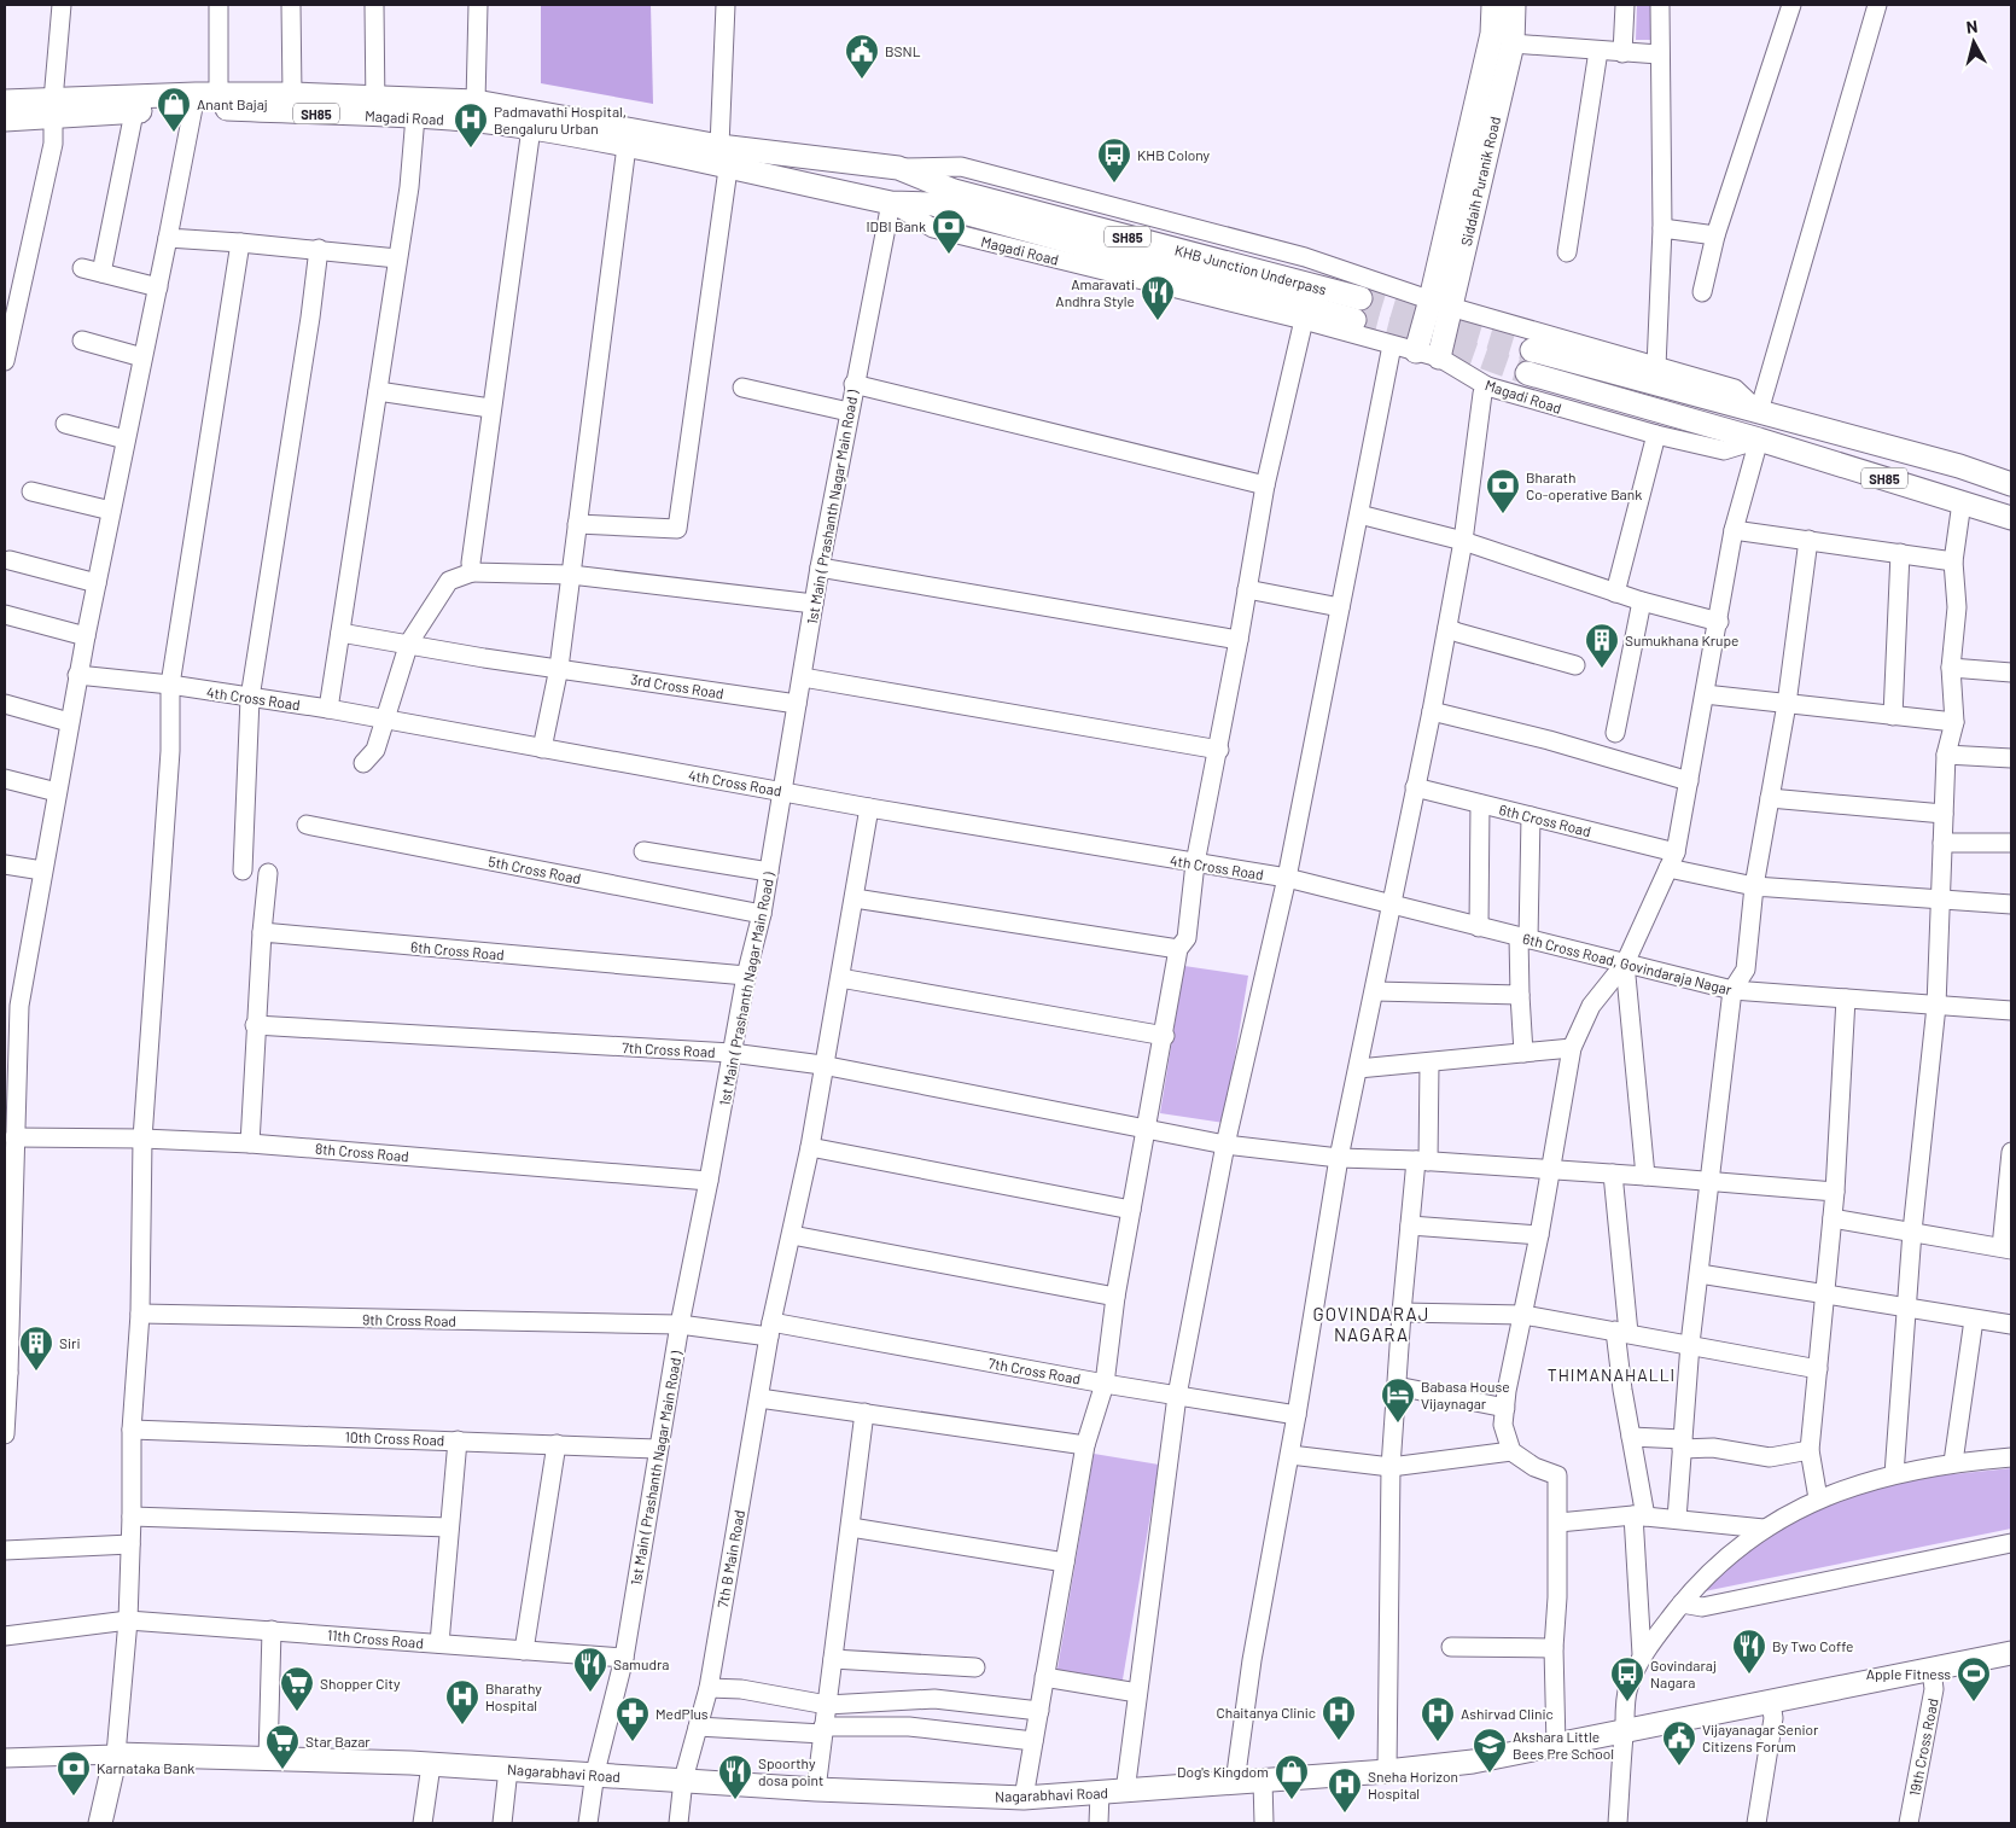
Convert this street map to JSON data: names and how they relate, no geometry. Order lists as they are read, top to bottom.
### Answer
{
  "streets": {
    "main road": [
      "SH85",
      "Magadi Road",
      "Siddaih Puranik Road",
      "KHB Junction Underpass",
      "Nagarabhavi Road"
    ],
    "street": [
      "1st Main ( Prashanth Nagar Main Road )",
      "3rd Cross Road",
      "4th Cross Road",
      "6th Cross Road",
      "5th Cross Road",
      "6th Cross Road, Govindaraja Nagar",
      "7th Cross Road",
      "8th Cross Road",
      "9th Cross Road",
      "10th Cross Road",
      "7th B Main Road",
      "11th Cross Road",
      "19th Cross Road"
    ]
  },
  "crossings": [
    ["SH85", "Magadi Road"],
    ["Magadi Road", "Siddaih Puranik Road"],
    ["Magadi Road", "KHB Junction Underpass"],
    ["Magadi Road", "1st Main ( Prashanth Nagar Main Road )"],
    ["KHB Junction Underpass", "1st Main ( Prashanth Nagar Main Road )"],
    ["1st Main ( Prashanth Nagar Main Road )", "3rd Cross Road"],
    ["1st Main ( Prashanth Nagar Main Road )", "4th Cross Road"],
    ["1st Main ( Prashanth Nagar Main Road )", "6th Cross Road"],
    ["1st Main ( Prashanth Nagar Main Road )", "5th Cross Road"],
    ["1st Main ( Prashanth Nagar Main Road )", "7th Cross Road"],
    ["1st Main ( Prashanth Nagar Main Road )", "8th Cross Road"],
    ["1st Main ( Prashanth Nagar Main Road )", "9th Cross Road"],
    ["1st Main ( Prashanth Nagar Main Road )", "10th Cross Road"],
    ["1st Main ( Prashanth Nagar Main Road )", "11th Cross Road"],
    ["1st Main ( Prashanth Nagar Main Road )", "Nagarabhavi Road"],
    ["4th Cross Road", "6th Cross Road, Govindaraja Nagar"],
    ["4th Cross Road", "7th B Main Road"],
    ["7th Cross Road", "9th Cross Road"],
    ["7th Cross Road", "7th B Main Road"],
    ["9th Cross Road", "7th B Main Road"],
    ["7th B Main Road", "Nagarabhavi Road"],
    ["19th Cross Road", "Nagarabhavi Road"]
  ],
  "districts": ["GOVINDARAJ NAGARA", "THIMANAHALLI"],
  "places": {
    "public building": ["BSNL", "Vijayanagar Senior Citizens Forum"],
    "shop": ["Anant Bajaj", "Dog's Kingdom"],
    "hospital": [
      "Padmavathi Hospital, Bengaluru Urban",
      "Bharathy Hospital",
      "Chaitanya Clinic",
      "Ashirvad Clinic",
      "Sneha Horizon Hospital"
    ],
    "bus stop": ["KHB Colony", "Govindaraj Nagara"],
    "bank": ["IDBI Bank", "Bharath Co-operative Bank", "Karnataka Bank"],
    "restaurant": [
      "Amaravati Andhra Style",
      "By Two Coffe",
      "Samudra",
      "Spoorthy dosa point"
    ],
    "building": ["Sumukhana Krupe", "Siri"],
    "hotel": ["Babasa House Vijaynagar"],
    "sports": ["Apple Fitness"],
    "supermarket": ["Shopper City", "Star Bazar"],
    "pharmacy": ["MedPlus"],
    "school or university": ["Akshara Little Bees Pre School"]
  },
  "north": "top"
}
